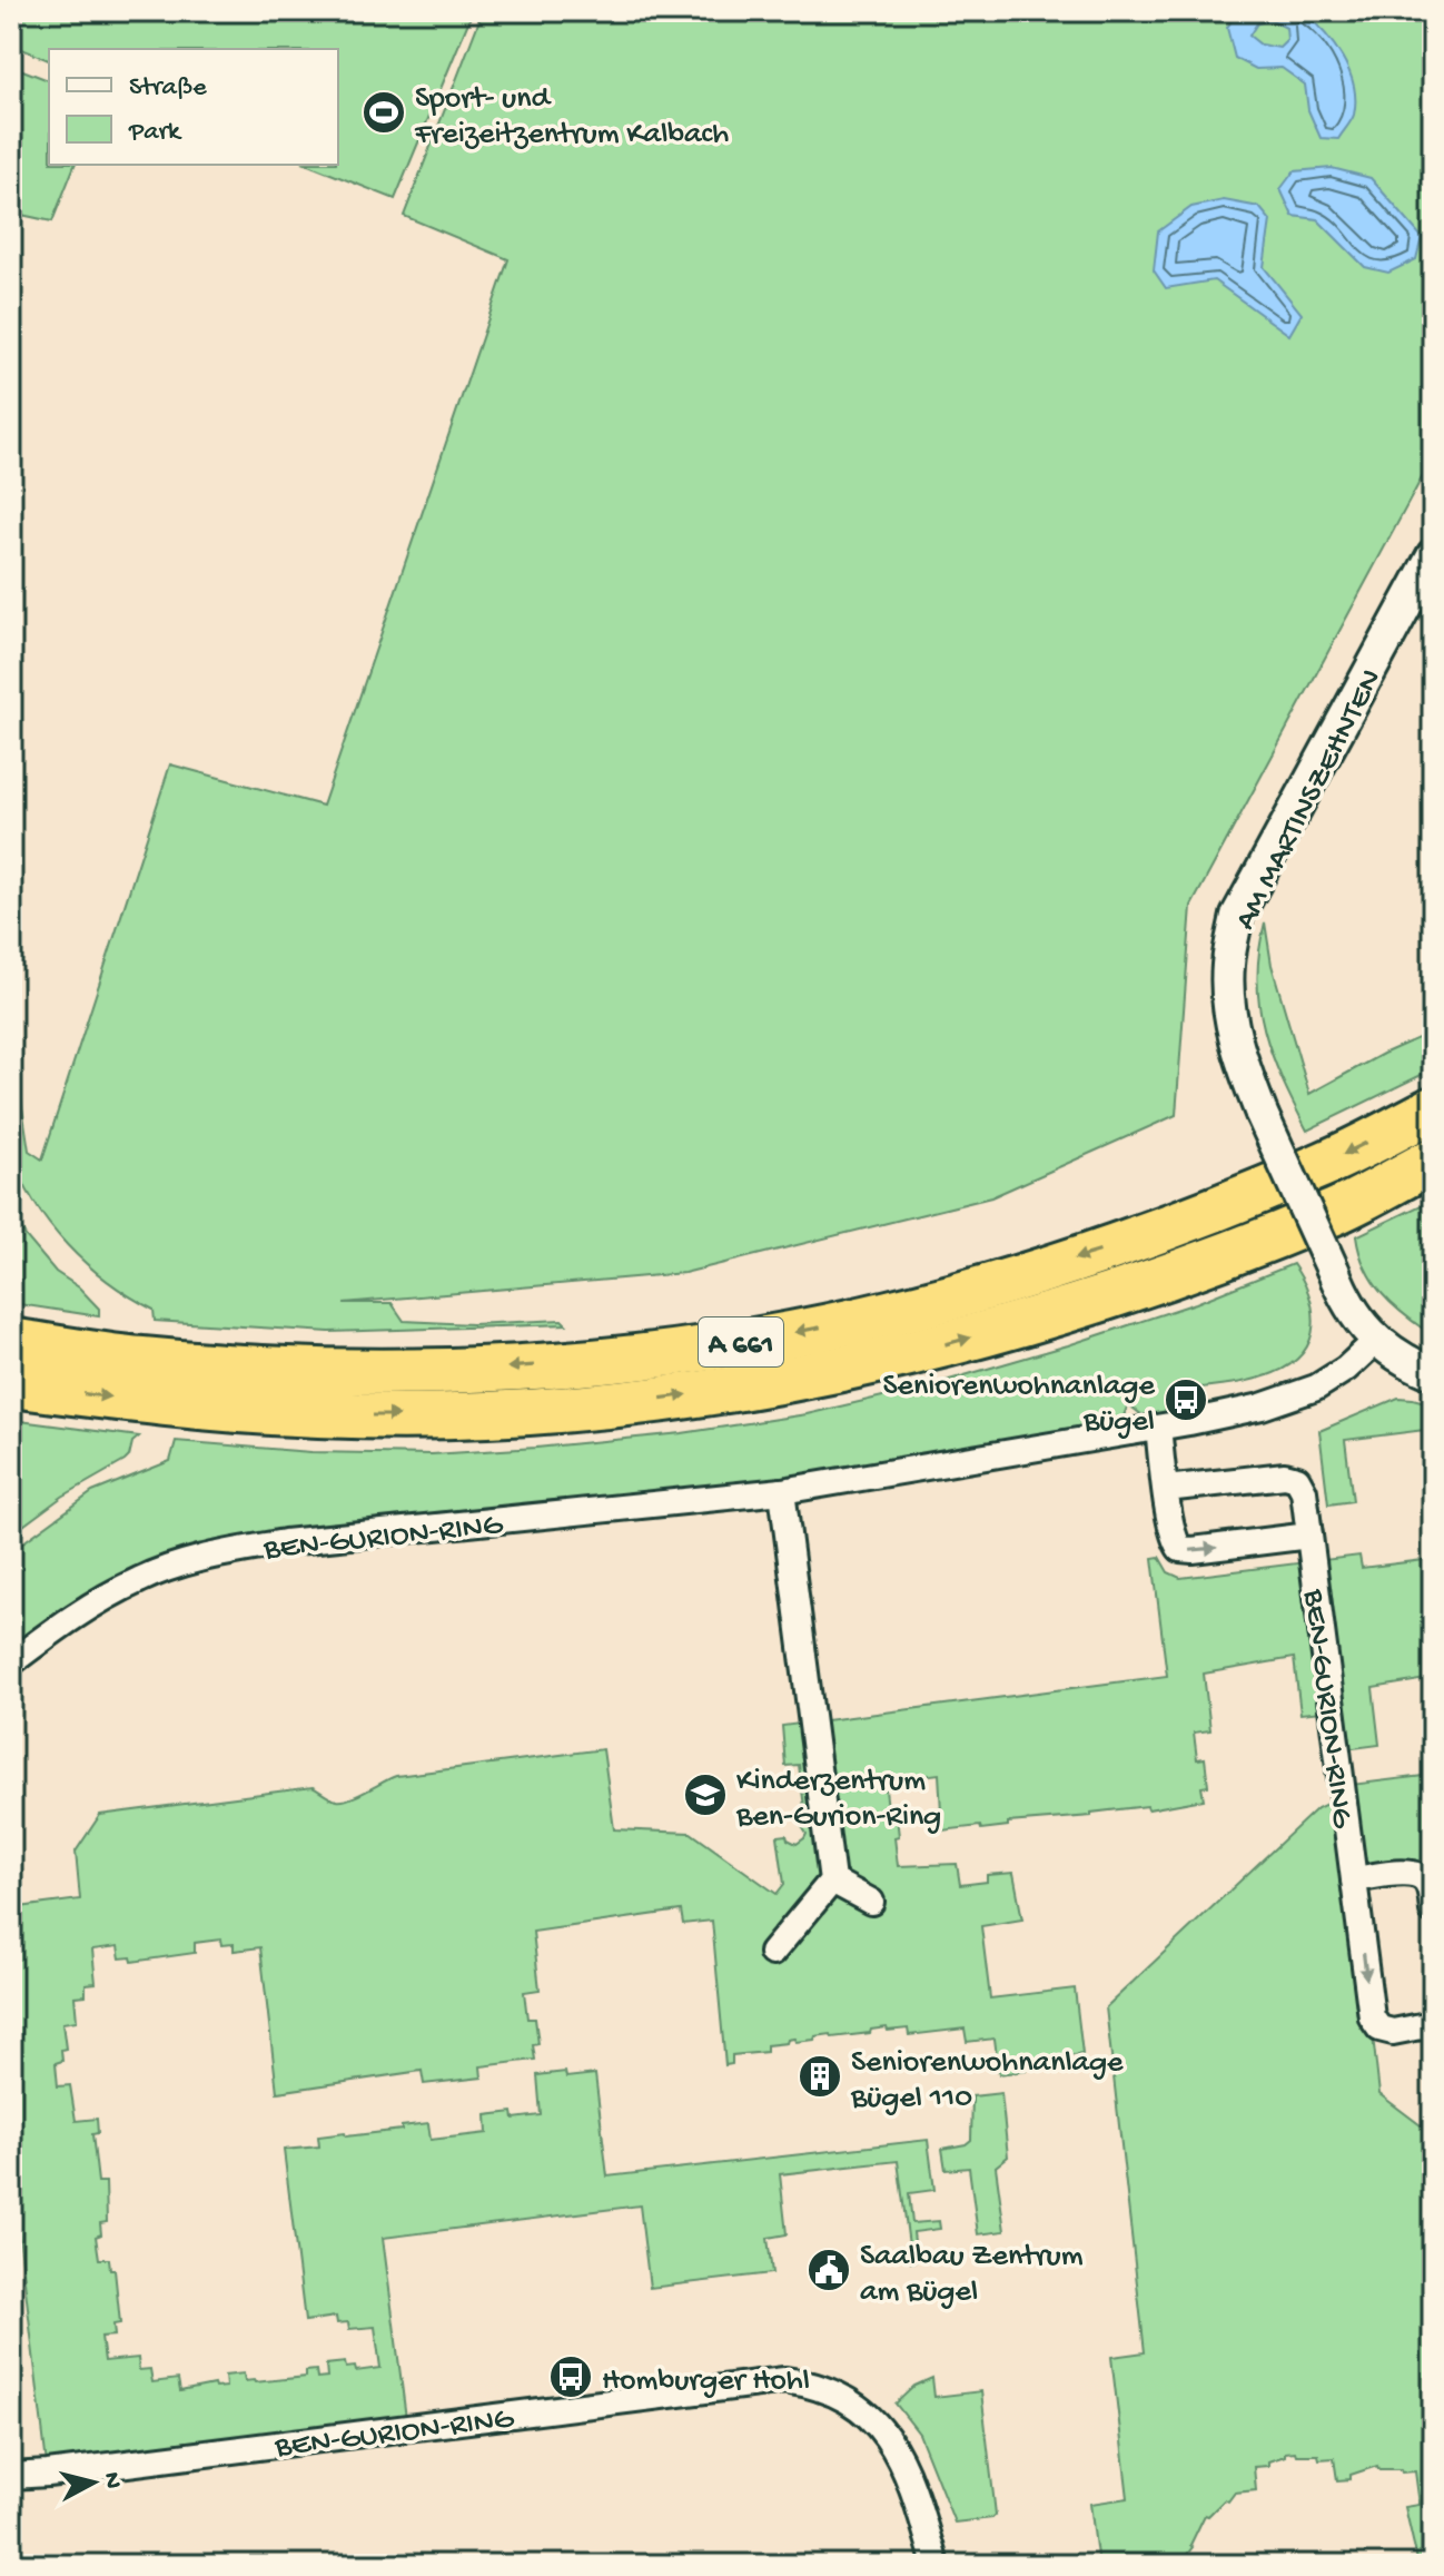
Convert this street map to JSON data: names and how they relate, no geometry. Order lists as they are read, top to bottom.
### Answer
{
  "streets": {
    "highway": ["A 661"],
    "street": ["AM MARTINSZEHNTEN", "BEN-GURION-RING"]
  },
  "crossings": [
    ["AM MARTINSZEHNTEN", "BEN-GURION-RING"]
  ],
  "places": {
    "sports": ["Sport- und Freizeitzentrum Kalbach"],
    "bus stop": ["Seniorenwohnanlage Bügel", "Homburger Hohl"],
    "school or university": ["Kinderzentrum Ben-Gurion-Ring"],
    "building": ["Seniorenwohnanlage Bügel 110"],
    "public building": ["Saalbau Zentrum am Bügel"]
  },
  "legend": ["Straße", "Park"],
  "north": "right"
}
